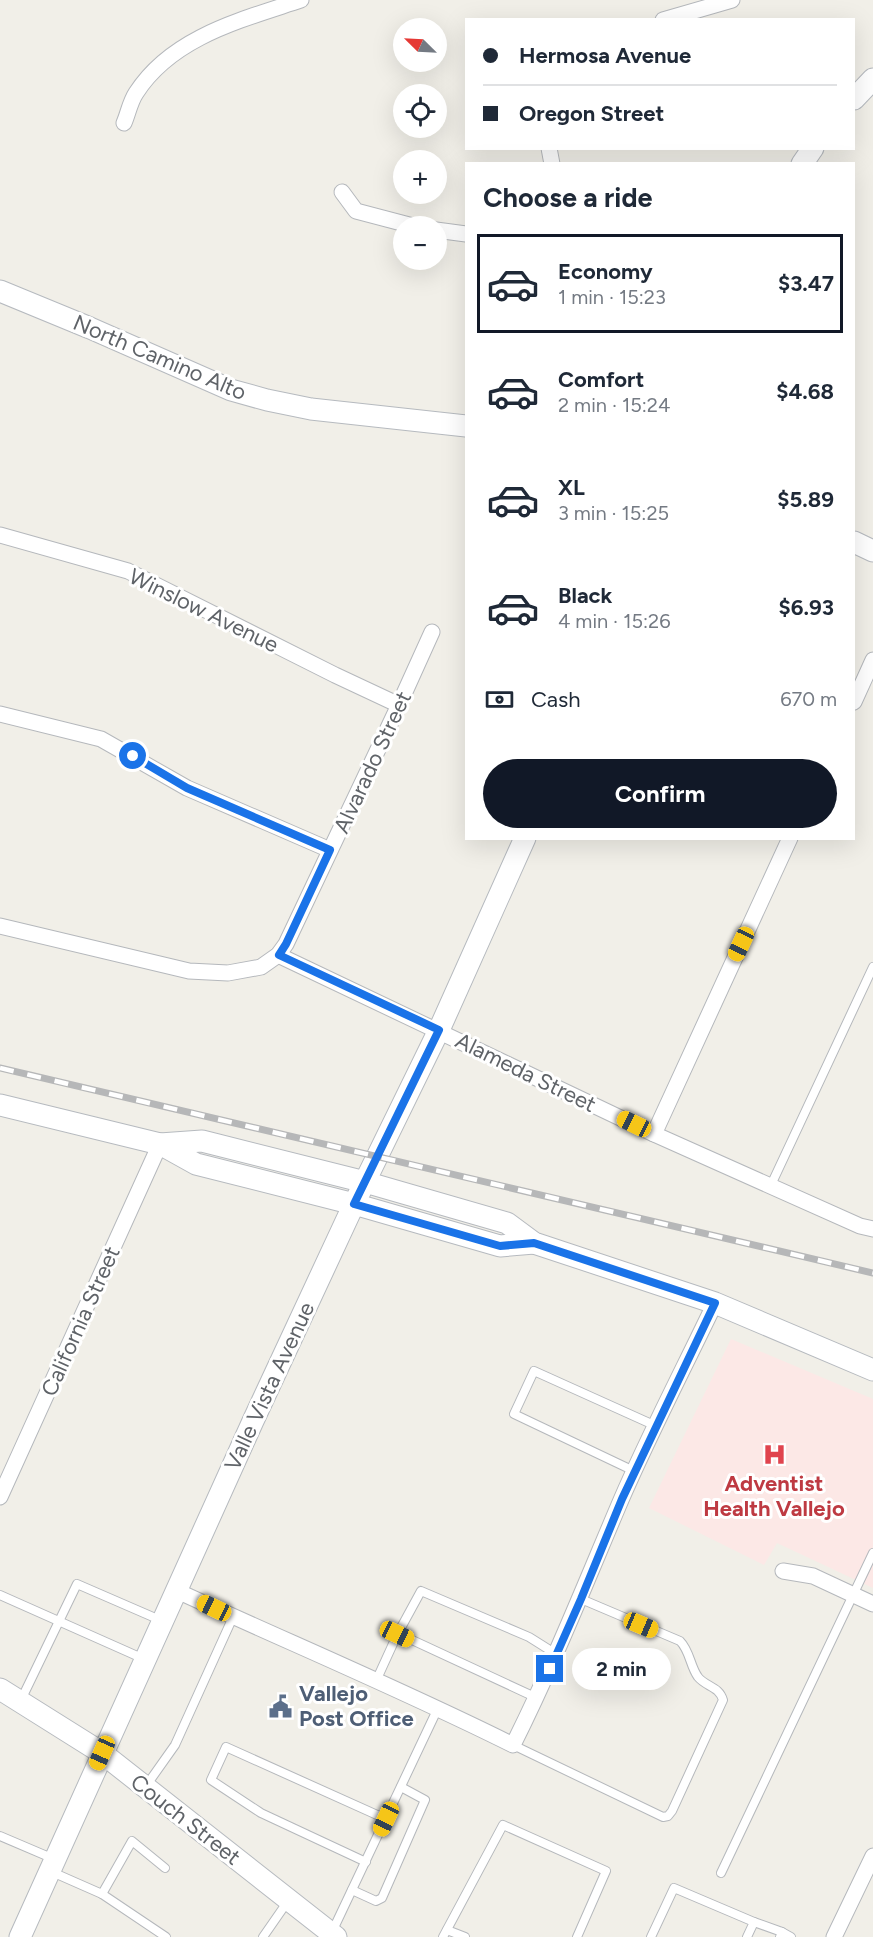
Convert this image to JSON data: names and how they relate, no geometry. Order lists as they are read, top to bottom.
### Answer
{
  "streets": {
    "street": [
      "North Camino Alto",
      "Winslow Avenue",
      "Alvarado Street",
      "Alameda Street",
      "California Street",
      "Valle Vista Avenue",
      "Couch Street"
    ]
  },
  "crossings": [
    ["Winslow Avenue", "Alvarado Street"],
    ["Alvarado Street", "Alameda Street"],
    ["Alameda Street", "Valle Vista Avenue"],
    ["Valle Vista Avenue", "Couch Street"]
  ],
  "places": {
    "hospital": ["Adventist Health Vallejo"],
    "public building": ["Vallejo Post Office"]
  },
  "north": "top left",
  "page": {
    "map_buttons": ["+", "−"],
    "banner": ["Hermosa Avenue", "Oregon Street"],
    "heading": "Choose a ride",
    "list": [
      {
        "name": "Economy",
        "note": "1 min · 15:23",
        "value": "$3.47"
      },
      {
        "name": "Comfort",
        "note": "2 min · 15:24",
        "value": "$4.68"
      },
      {
        "name": "XL",
        "note": "3 min · 15:25",
        "value": "$5.89"
      },
      {
        "name": "Black",
        "note": "4 min · 15:26",
        "value": "$6.93"
      }
    ],
    "pay": ["Cash", "670 m"],
    "buttons": "Confirm",
    "bubble": "2 min"
  }
}
